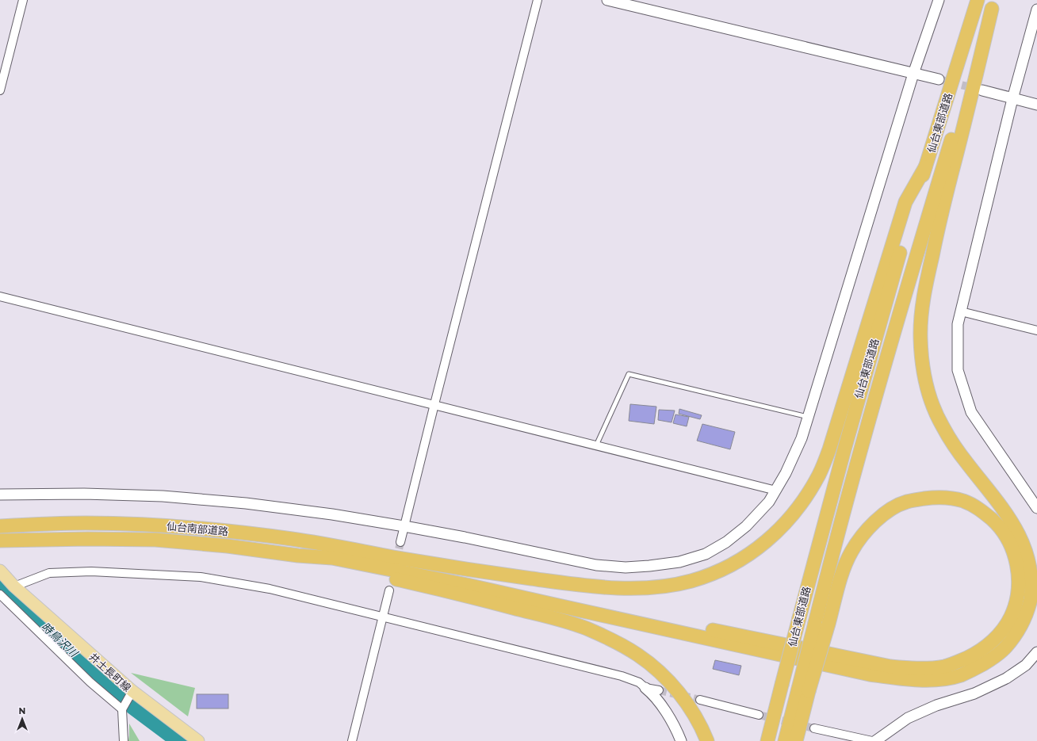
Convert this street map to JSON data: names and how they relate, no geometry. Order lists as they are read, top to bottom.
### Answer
{
  "streets": {
    "highway": ["仙台東部道路", "仙台南部道路"],
    "main road": ["井土長町線"]
  },
  "water": ["時鳥沢川"],
  "north": "top"
}
